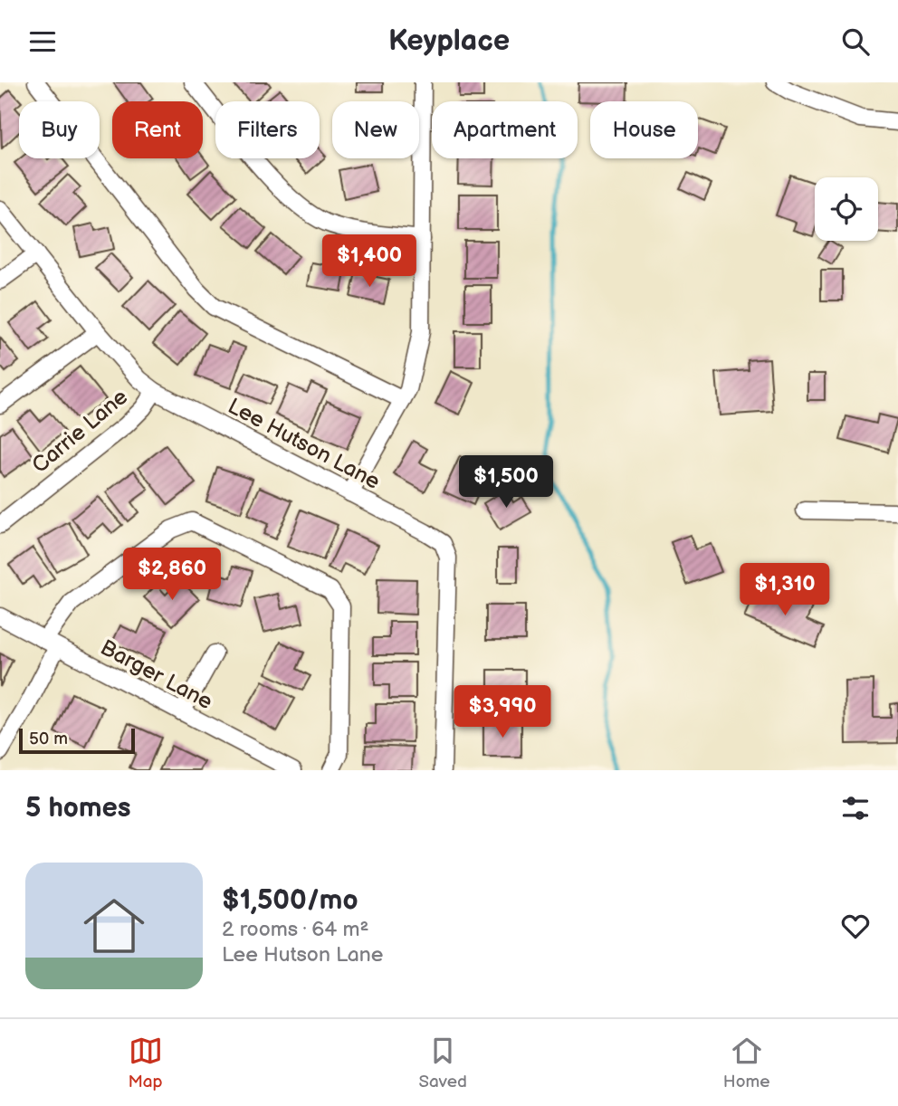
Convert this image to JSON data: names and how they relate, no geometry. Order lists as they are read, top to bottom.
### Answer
{
  "streets": {
    "street": ["Carrie Lane", "Lee Hutson Lane", "Barger Lane"]
  },
  "crossings": [
    ["Carrie Lane", "Lee Hutson Lane"]
  ],
  "scale_bar": "50 m",
  "page": {
    "header": "Keyplace",
    "chip": [
      "Buy",
      "Rent",
      "Filters",
      "New",
      "Apartment",
      "House"
    ],
    "price": [
      "$1,400",
      "$1,500",
      "$2,860",
      "$1,310",
      "$3,990"
    ],
    "scale": "50 m",
    "heading": "5 homes",
    "list": [
      {
        "name": "$1,500/mo",
        "note": "2 rooms · 64 m² · Lee Hutson Lane"
      }
    ],
    "tabs": ["Map", "Saved", "Home"]
  }
}
